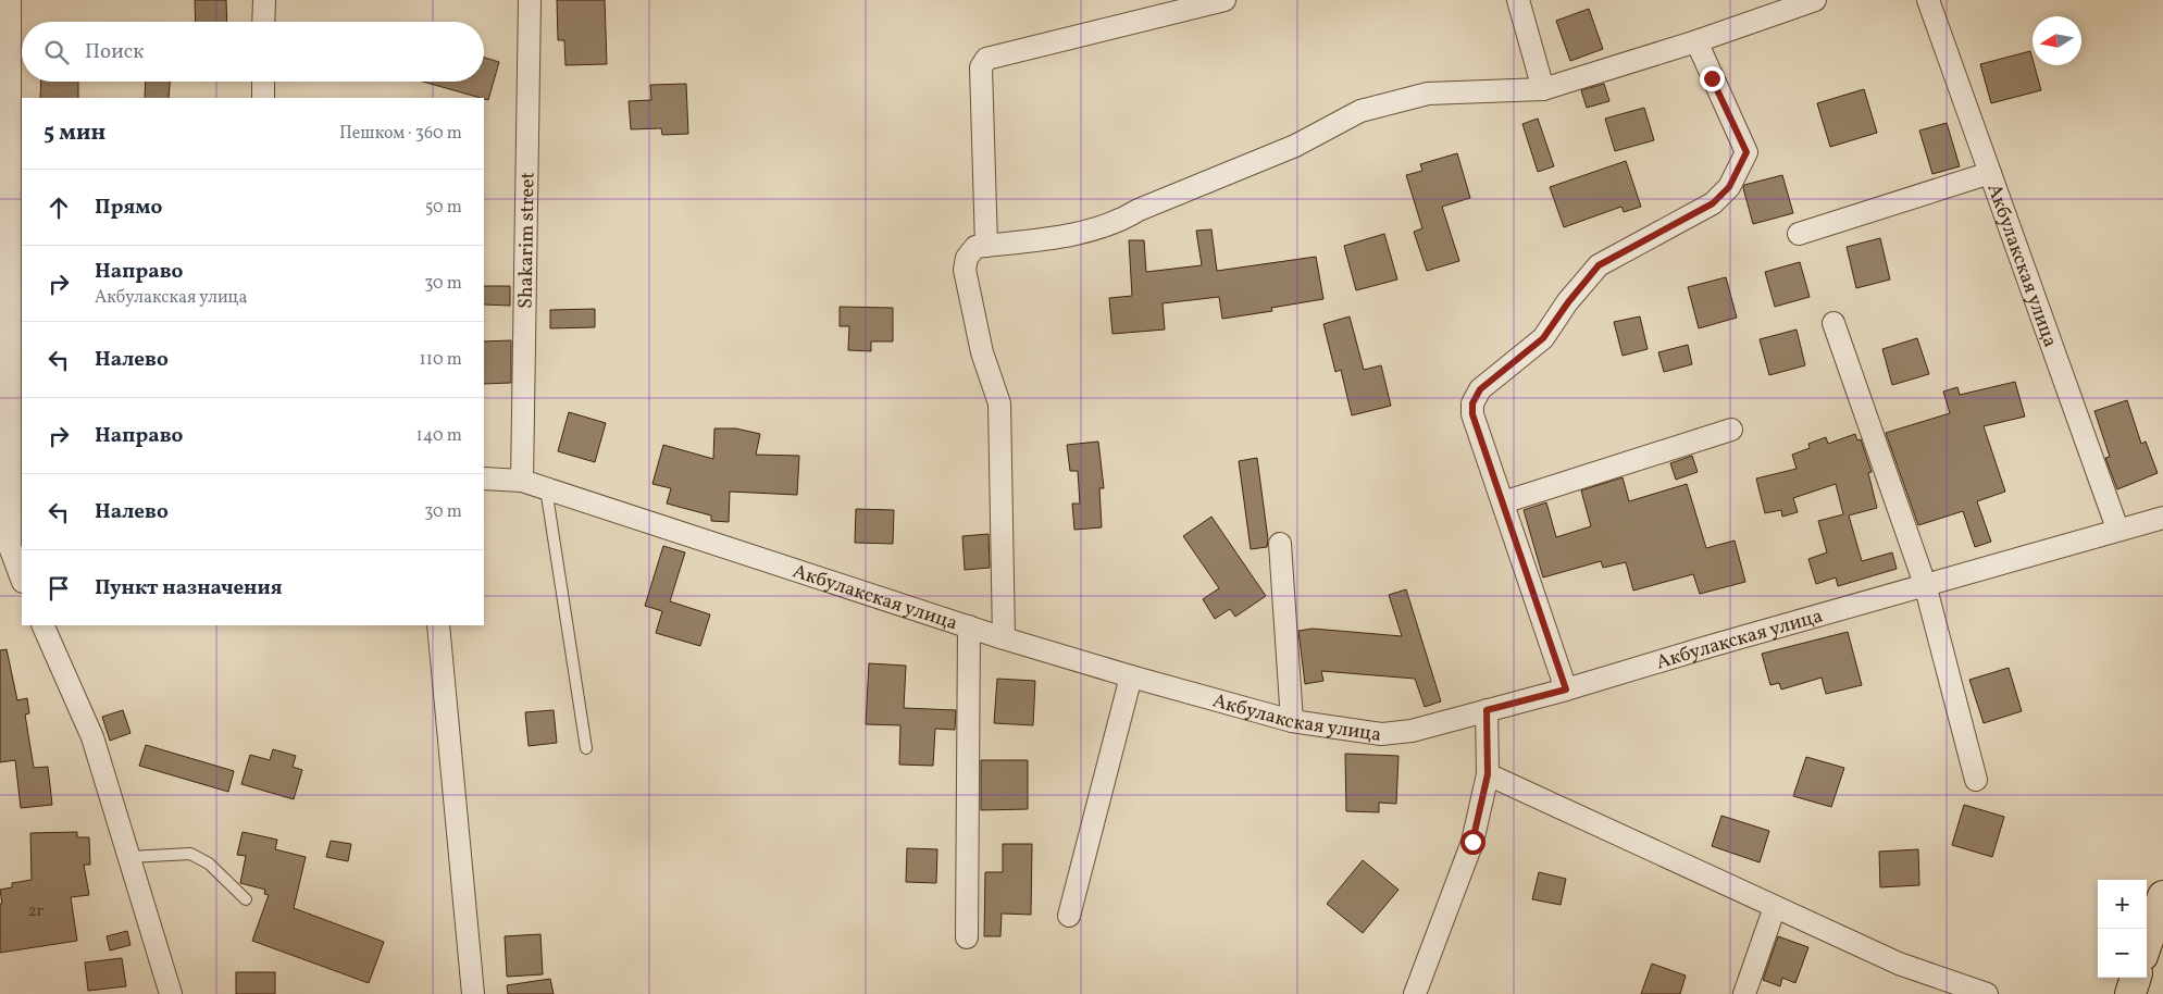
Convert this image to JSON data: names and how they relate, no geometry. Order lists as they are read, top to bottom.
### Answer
{
  "streets": {
    "street": ["Shakarim street", "Акбулакская улица"]
  },
  "crossings": [
    ["Shakarim street", "Акбулакская улица"]
  ],
  "house_numbers": ["2г"],
  "north": "left",
  "page": {
    "search": "Поиск",
    "heading": ["5 мин", "Пешком · 360 m"],
    "list": [
      ["Прямо", "50 m"],
      ["Направо", "Акбулакская улица", "30 m"],
      ["Налево", "110 m"],
      ["Направо", "140 m"],
      ["Налево", "30 m"],
      "Пункт назначения"
    ],
    "map_buttons": ["+", "−"]
  }
}
